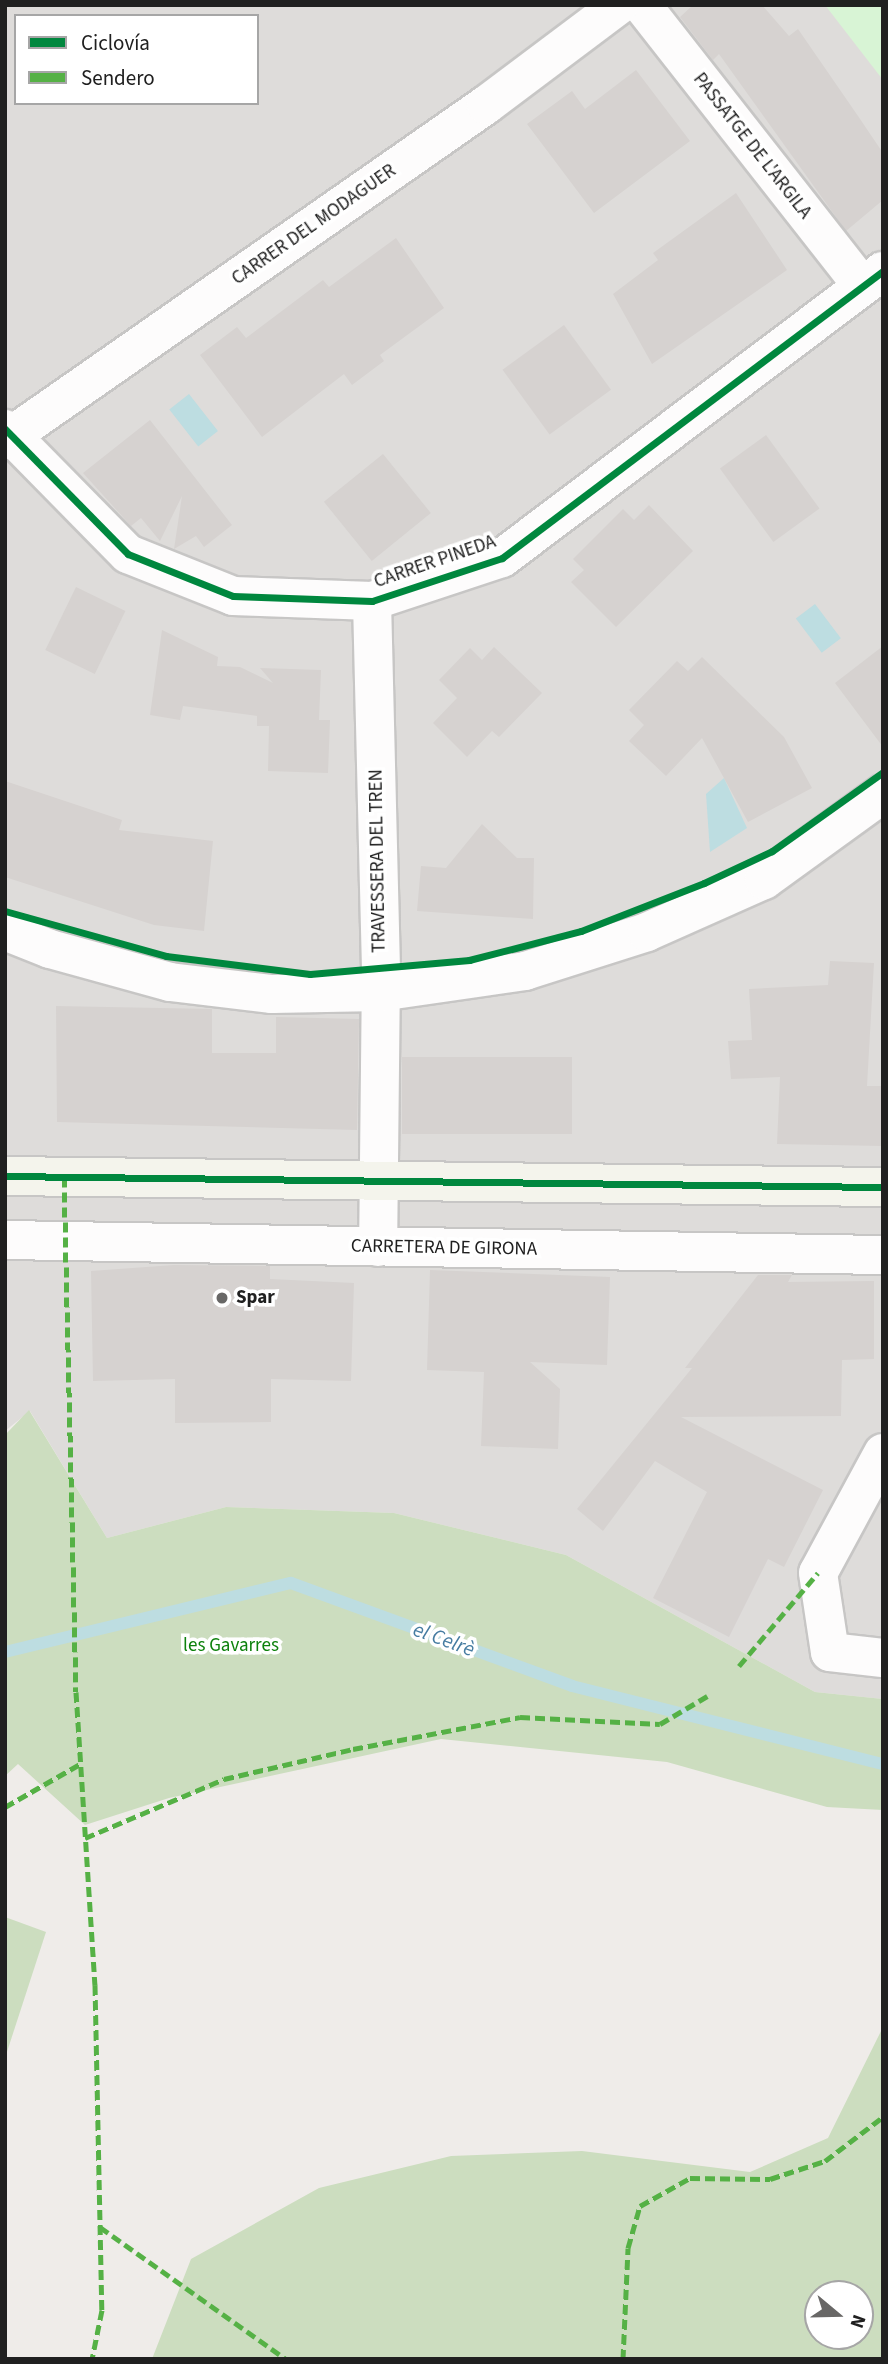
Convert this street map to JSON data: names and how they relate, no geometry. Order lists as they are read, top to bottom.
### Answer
{
  "streets": {
    "street": [
      "PASSATGE DE L'ARGILA",
      "CARRER DEL MODAGUER",
      "CARRER PINEDA",
      "TRAVESSERA DEL TREN",
      "CARRETERA DE GIRONA"
    ]
  },
  "crossings": [
    ["PASSATGE DE L'ARGILA", "CARRER PINEDA"],
    ["CARRER DEL MODAGUER", "CARRER PINEDA"],
    ["CARRER PINEDA", "TRAVESSERA DEL TREN"],
    ["TRAVESSERA DEL TREN", "CARRETERA DE GIRONA"]
  ],
  "water": ["el Celrè"],
  "parks": ["les Gavarres"],
  "places": ["Spar"],
  "legend": ["Ciclovía", "Sendero"],
  "north": "right"
}
